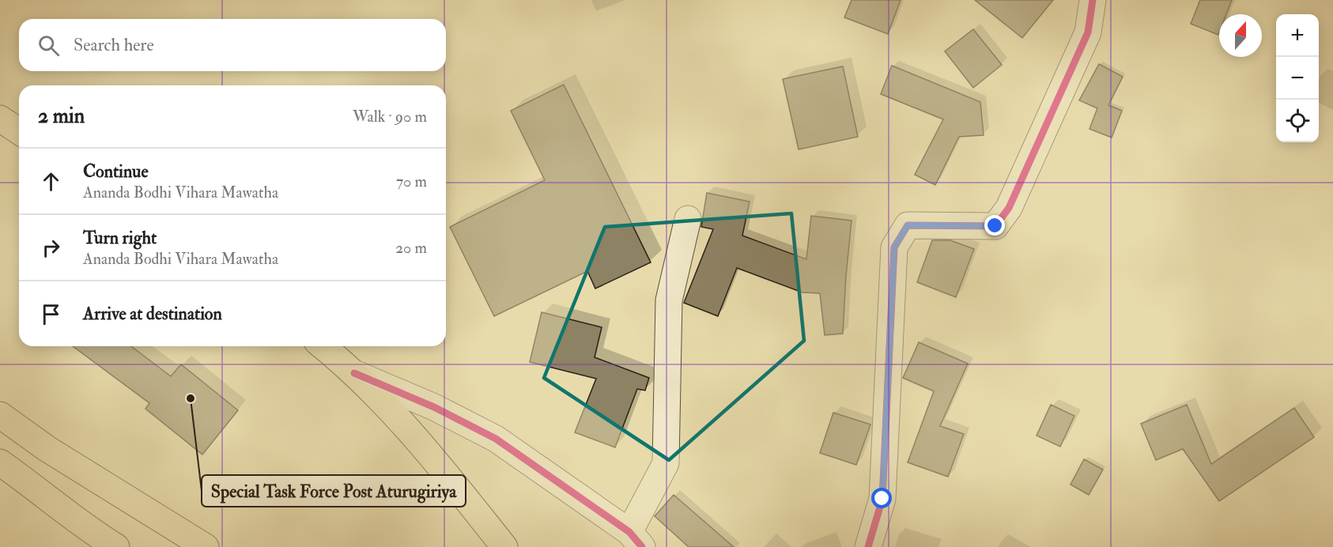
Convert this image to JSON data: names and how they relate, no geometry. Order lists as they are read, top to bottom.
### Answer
{
  "places": ["Special Task Force Post Aturugiriya"],
  "north": "top",
  "page": {
    "map_buttons": ["+", "−"],
    "search": "Search here",
    "heading": ["2 min", "Walk · 90 m"],
    "list": [
      ["Continue", "Ananda Bodhi Vihara Mawatha", "70 m"],
      ["Turn right", "Ananda Bodhi Vihara Mawatha", "20 m"],
      "Arrive at destination"
    ]
  }
}
